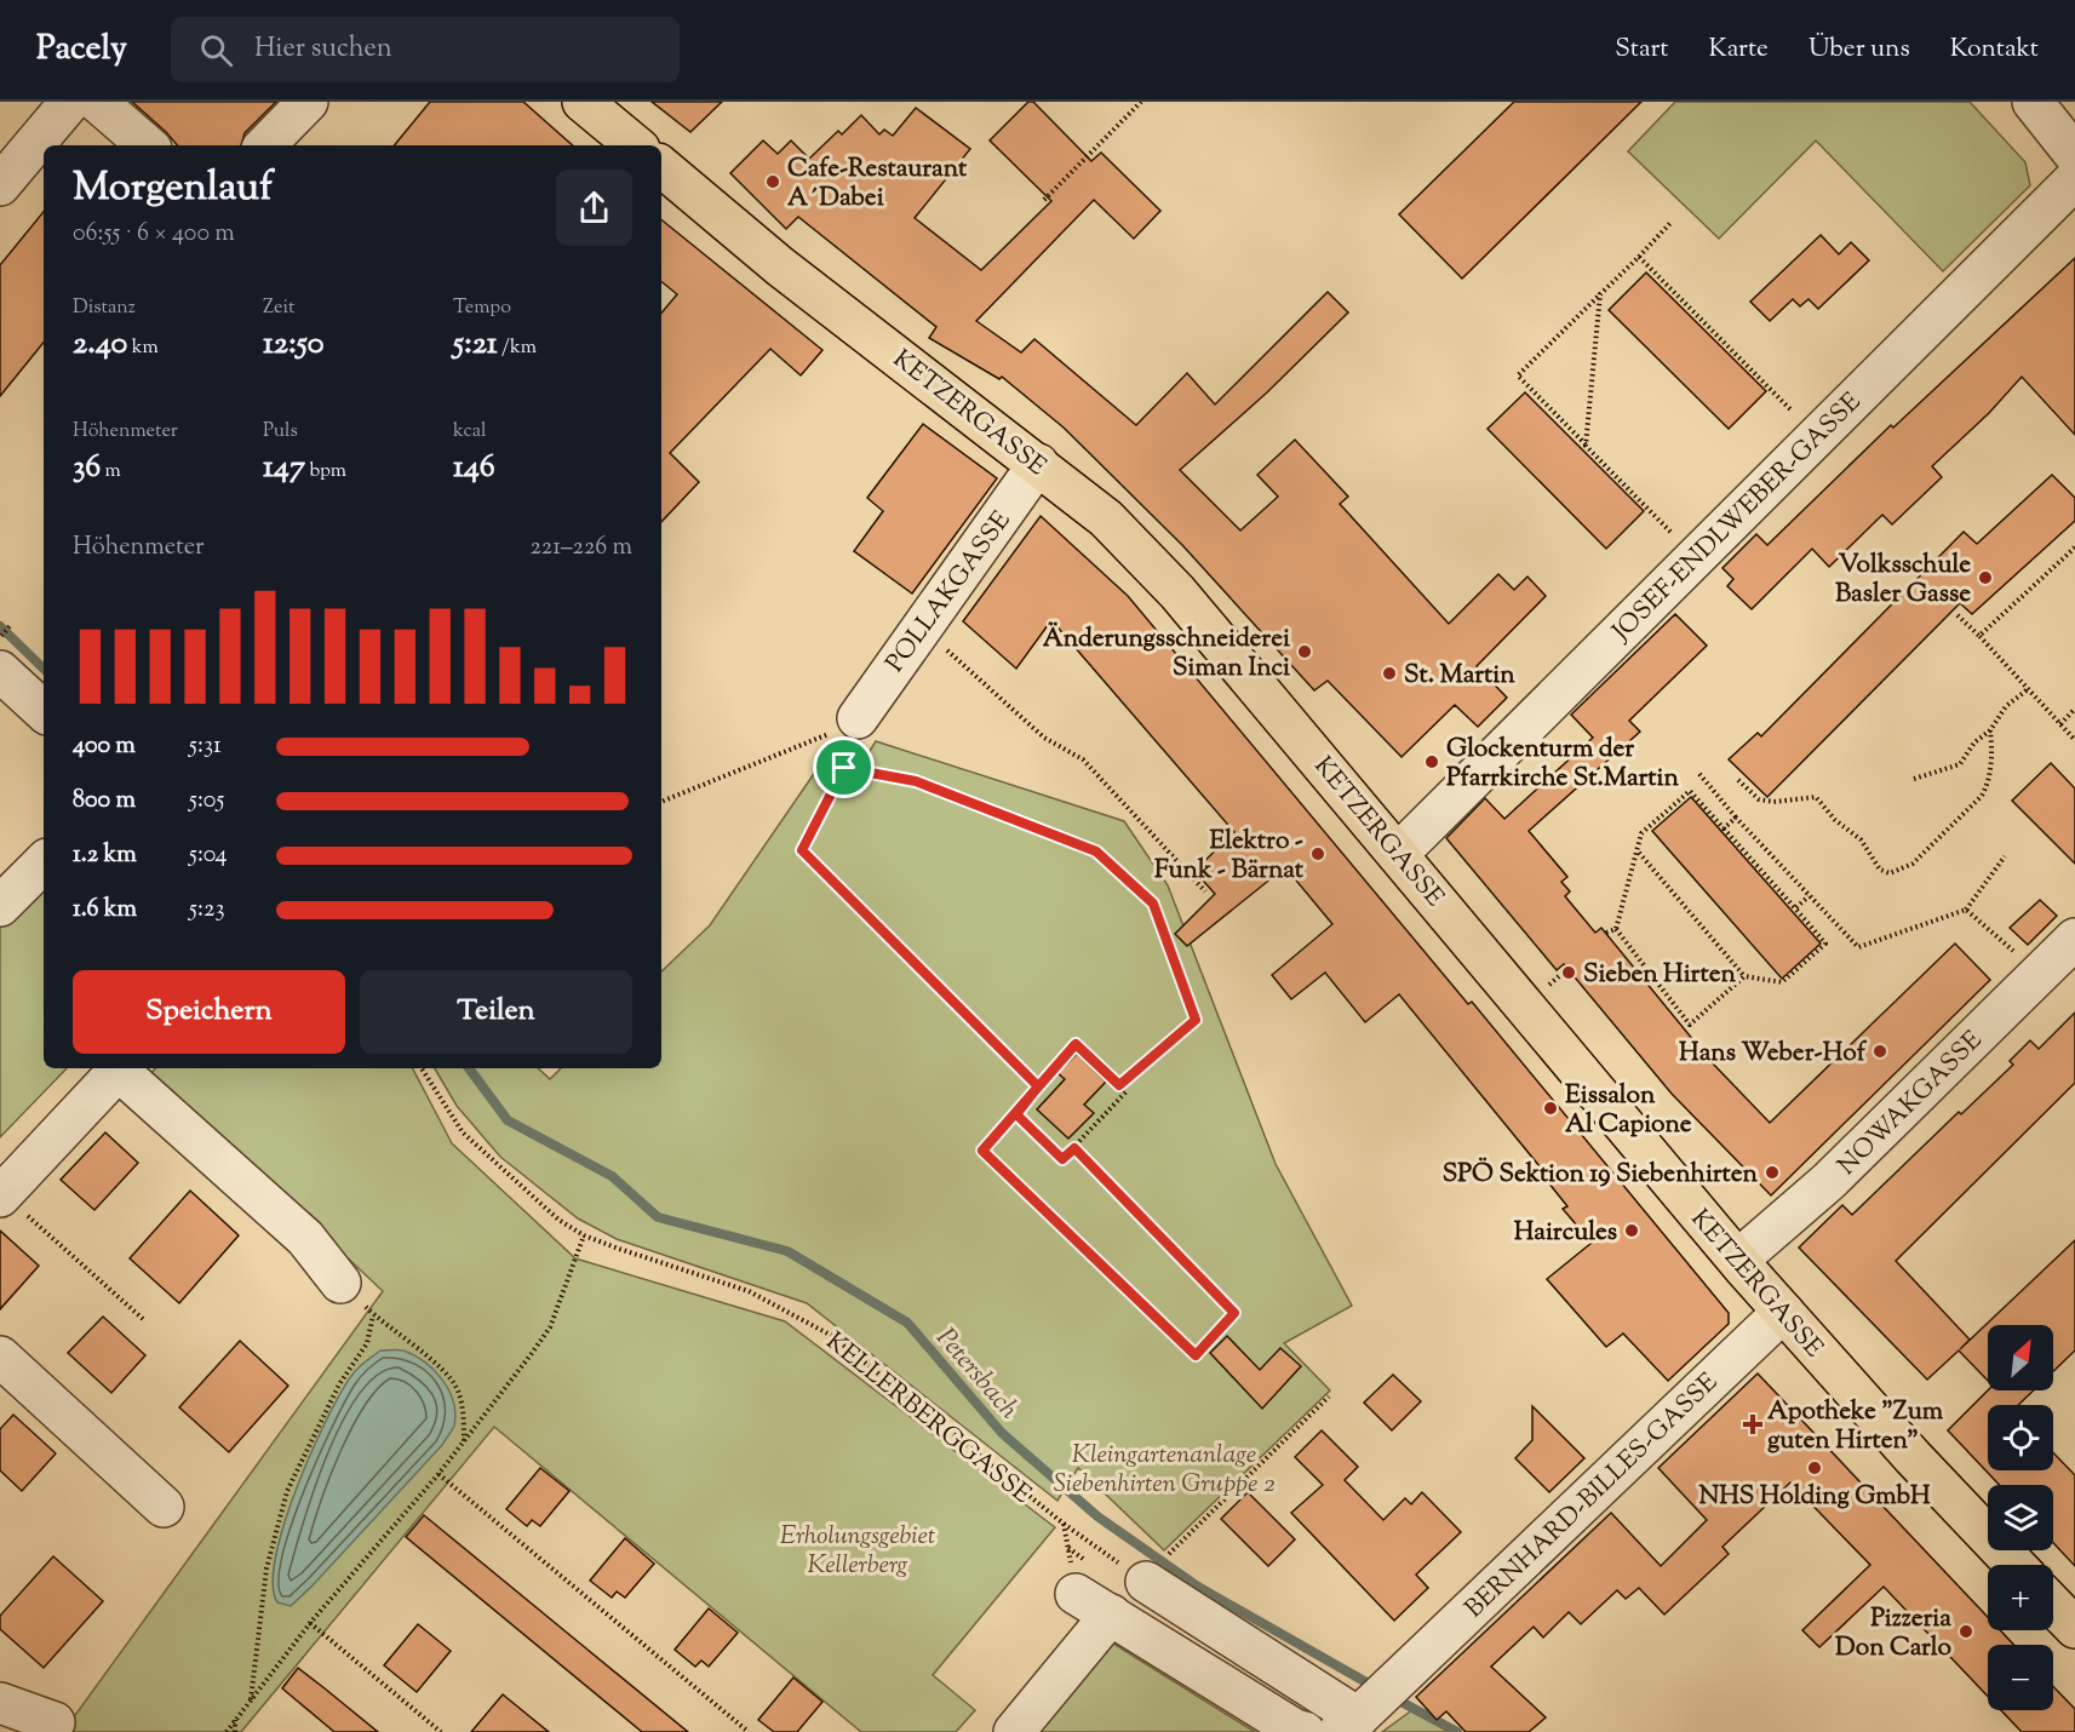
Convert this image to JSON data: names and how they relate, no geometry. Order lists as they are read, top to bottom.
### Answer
{
  "streets": {
    "main road": ["KETZERGASSE"],
    "street": [
      "JOSEF-ENDLWEBER-GASSE",
      "POLLAKGASSE",
      "NOWAKGASSE",
      "BERNHARD-BILLES-GASSE"
    ],
    "path": ["KELLERBERGGASSE"]
  },
  "crossings": [
    ["KETZERGASSE", "JOSEF-ENDLWEBER-GASSE"],
    ["KETZERGASSE", "POLLAKGASSE"],
    ["KETZERGASSE", "NOWAKGASSE"],
    ["KETZERGASSE", "BERNHARD-BILLES-GASSE"]
  ],
  "water": ["Petersbach"],
  "parks": ["Kleingartenanlage Siebenhirten Gruppe 2", "Erholungsgebiet Kellerberg"],
  "places": {
    "other": [
      "Cafe-Restaurant A´Dabei",
      "Volksschule Basler Gasse",
      "Änderungsschneiderei Siman Inci",
      "St. Martin",
      "Glockenturm der Pfarrkirche St.Martin",
      "Elektro - Funk - Bärnat",
      "Sieben Hirten",
      "Hans Weber-Hof",
      "Eissalon Al Capione",
      "SPÖ Sektion 19 Siebenhirten",
      "Haircules",
      "NHS Holding GmbH",
      "Pizzeria Don Carlo"
    ],
    "health": ["Apotheke \"Zum guten Hirten\""]
  },
  "north": "top right",
  "page": {
    "header": "Pacely",
    "search": "Hier suchen",
    "nav": [
      "Start",
      "Karte",
      "Über uns",
      "Kontakt"
    ],
    "heading": ["Morgenlauf", "06:55 · 6 × 400 m"],
    "stats": [
      ["Distanz", "2.40 km"],
      ["Zeit", "12:50"],
      ["Tempo", "5:21 /km"],
      ["Höhenmeter", "36 m"],
      ["Puls", "147 bpm"],
      ["kcal", "146"]
    ],
    "chart": ["Höhenmeter", "221–226 m"],
    "list": [
      {
        "name": "400 m",
        "note": "5:31"
      },
      {
        "name": "800 m",
        "note": "5:05"
      },
      {
        "name": "1.2 km",
        "note": "5:04"
      },
      {
        "name": "1.6 km",
        "note": "5:23"
      }
    ],
    "buttons": ["Speichern", "Teilen"],
    "map_buttons": ["+", "−"]
  }
}
